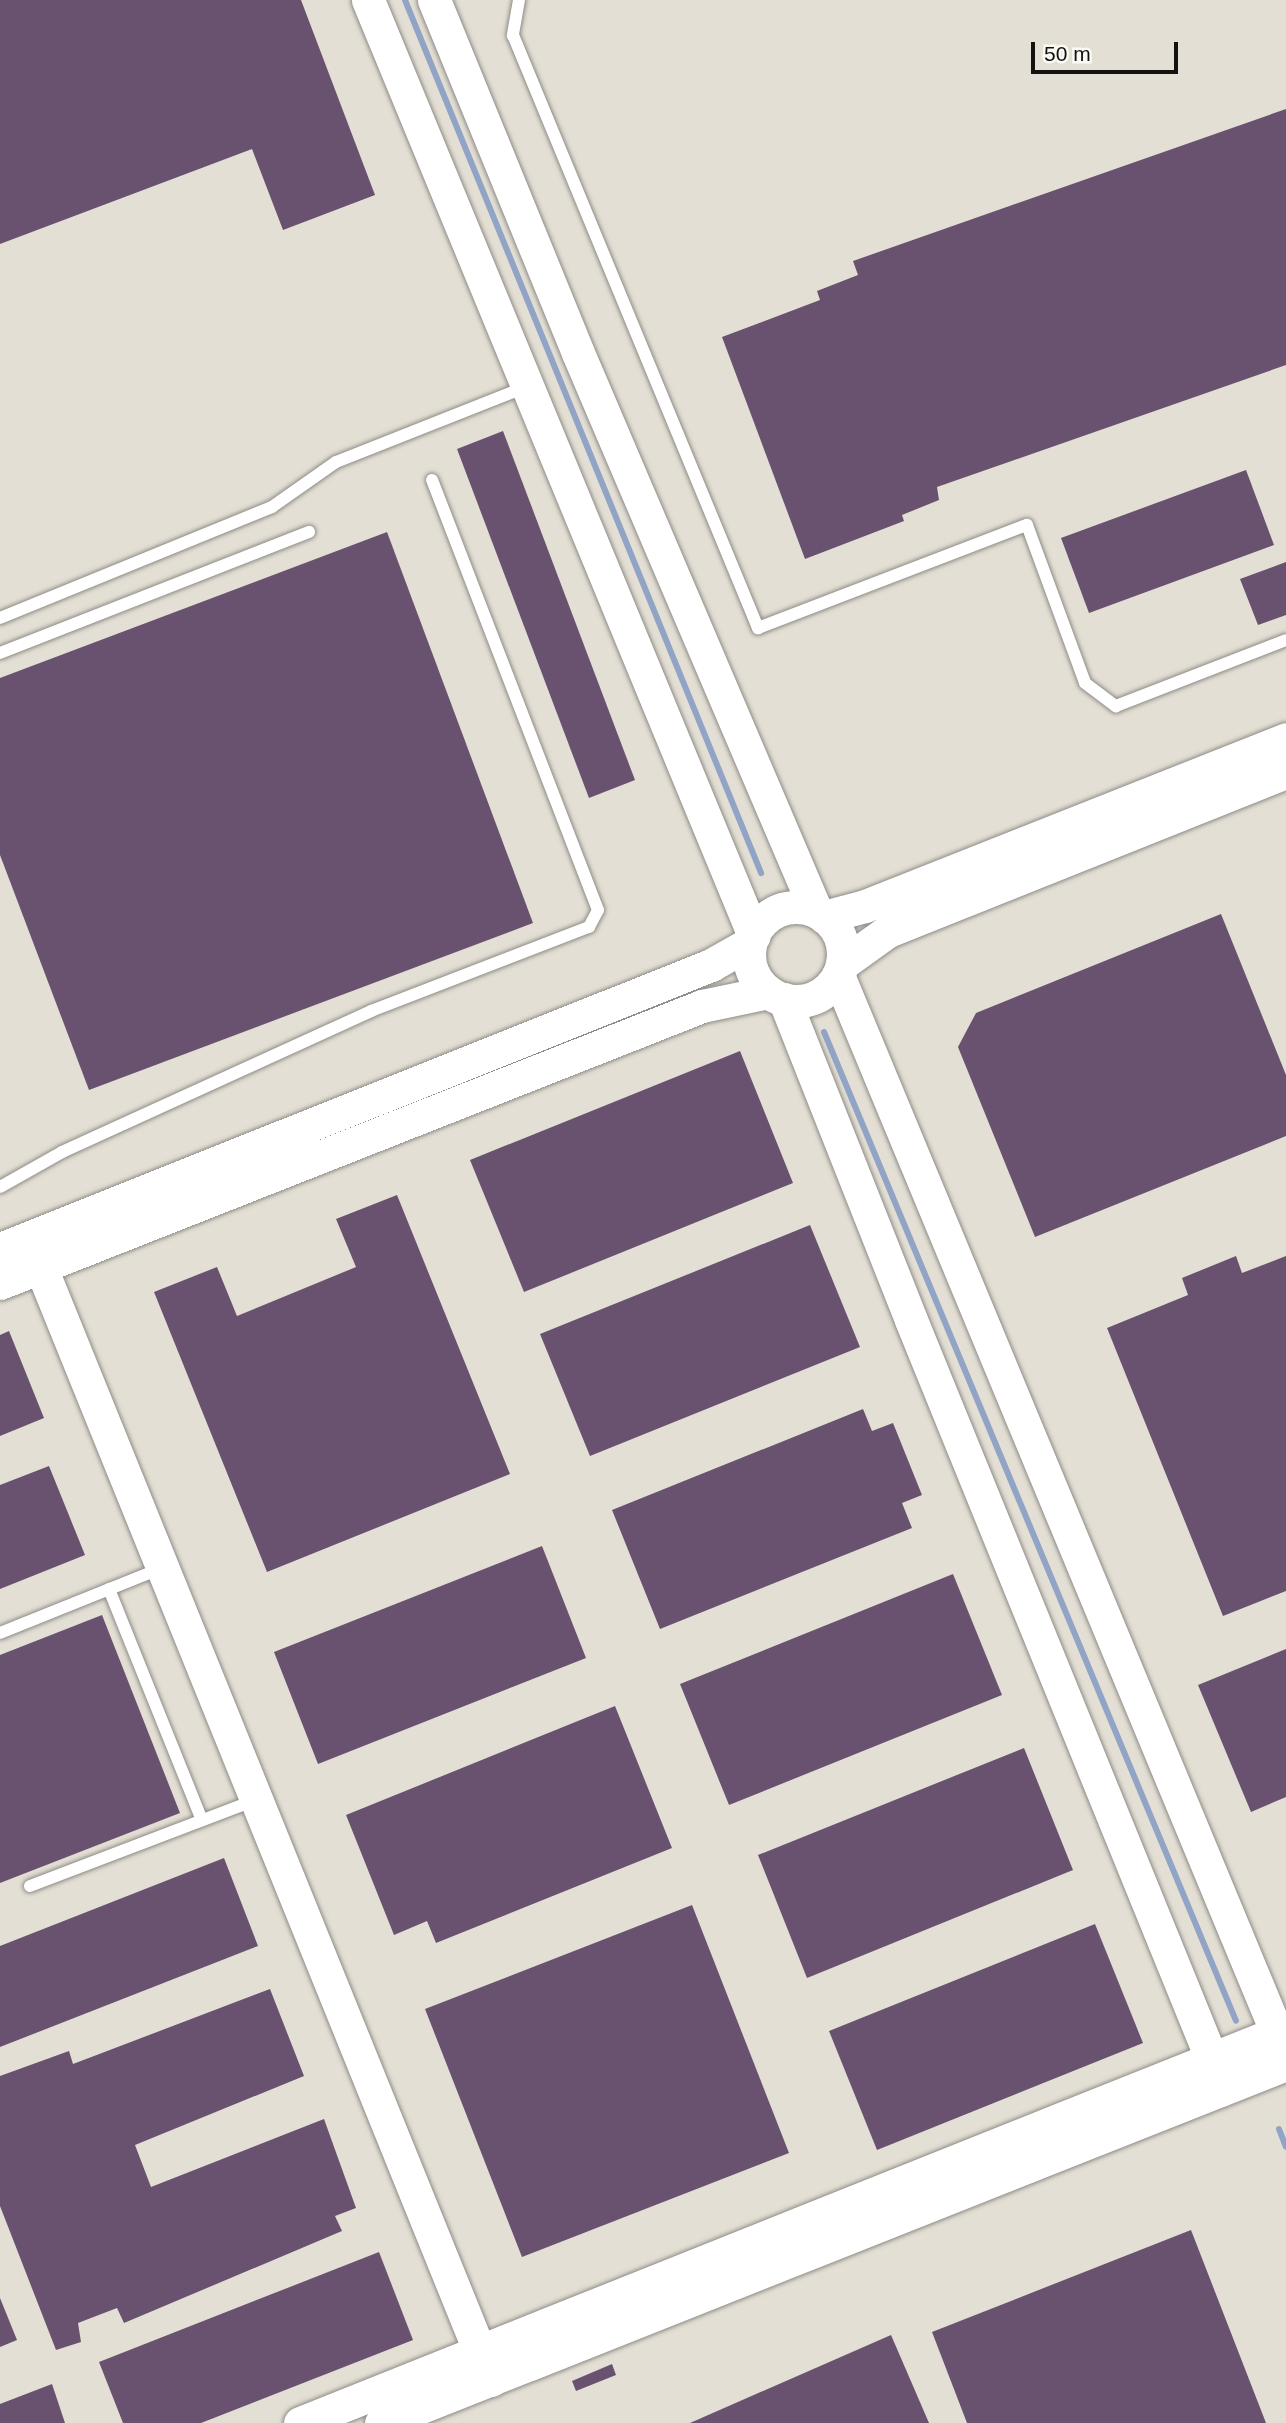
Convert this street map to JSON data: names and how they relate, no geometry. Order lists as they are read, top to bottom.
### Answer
{
  "scale_bar": "50 m"
}
